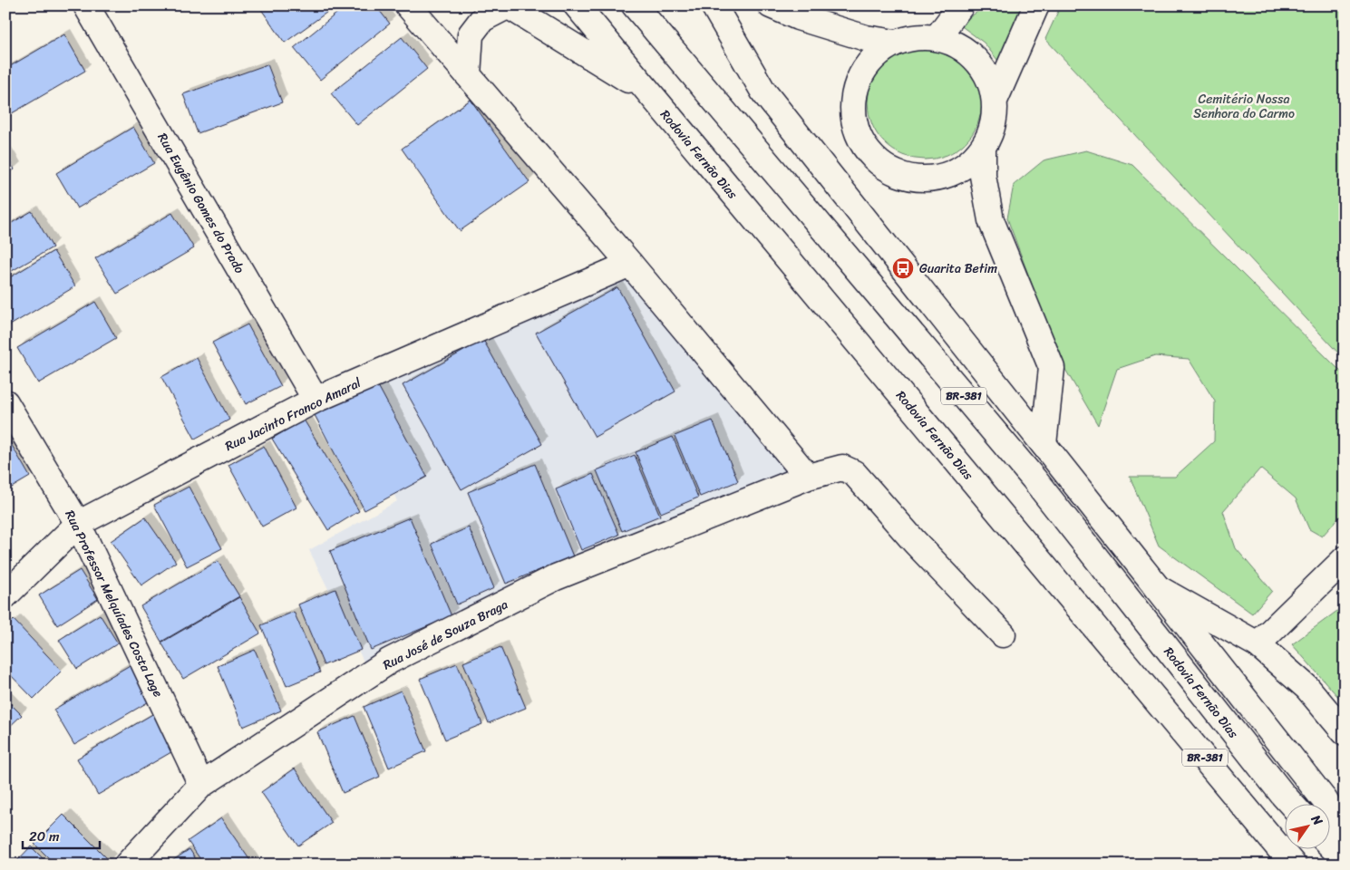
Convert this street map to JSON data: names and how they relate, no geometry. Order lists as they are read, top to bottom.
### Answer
{
  "streets": {
    "main road": [
      "Rodovia Fernão Dias",
      "Rua Eugênio Gomes do Prado",
      "BR-381",
      "Rua Jacinto Franco Amaral",
      "Rua Professor Melquíades Costa Lage",
      "Rua José de Souza Braga"
    ]
  },
  "crossings": [
    ["Rua Eugênio Gomes do Prado", "Rua Jacinto Franco Amaral"],
    ["Rua Jacinto Franco Amaral", "Rua Professor Melquíades Costa Lage"],
    ["Rua Professor Melquíades Costa Lage", "Rua José de Souza Braga"]
  ],
  "parks": ["Cemitério Nossa Senhora do Carmo"],
  "places": {
    "bus stop": ["Guarita Betim"]
  },
  "scale_bar": "20 m",
  "north": "top right"
}
